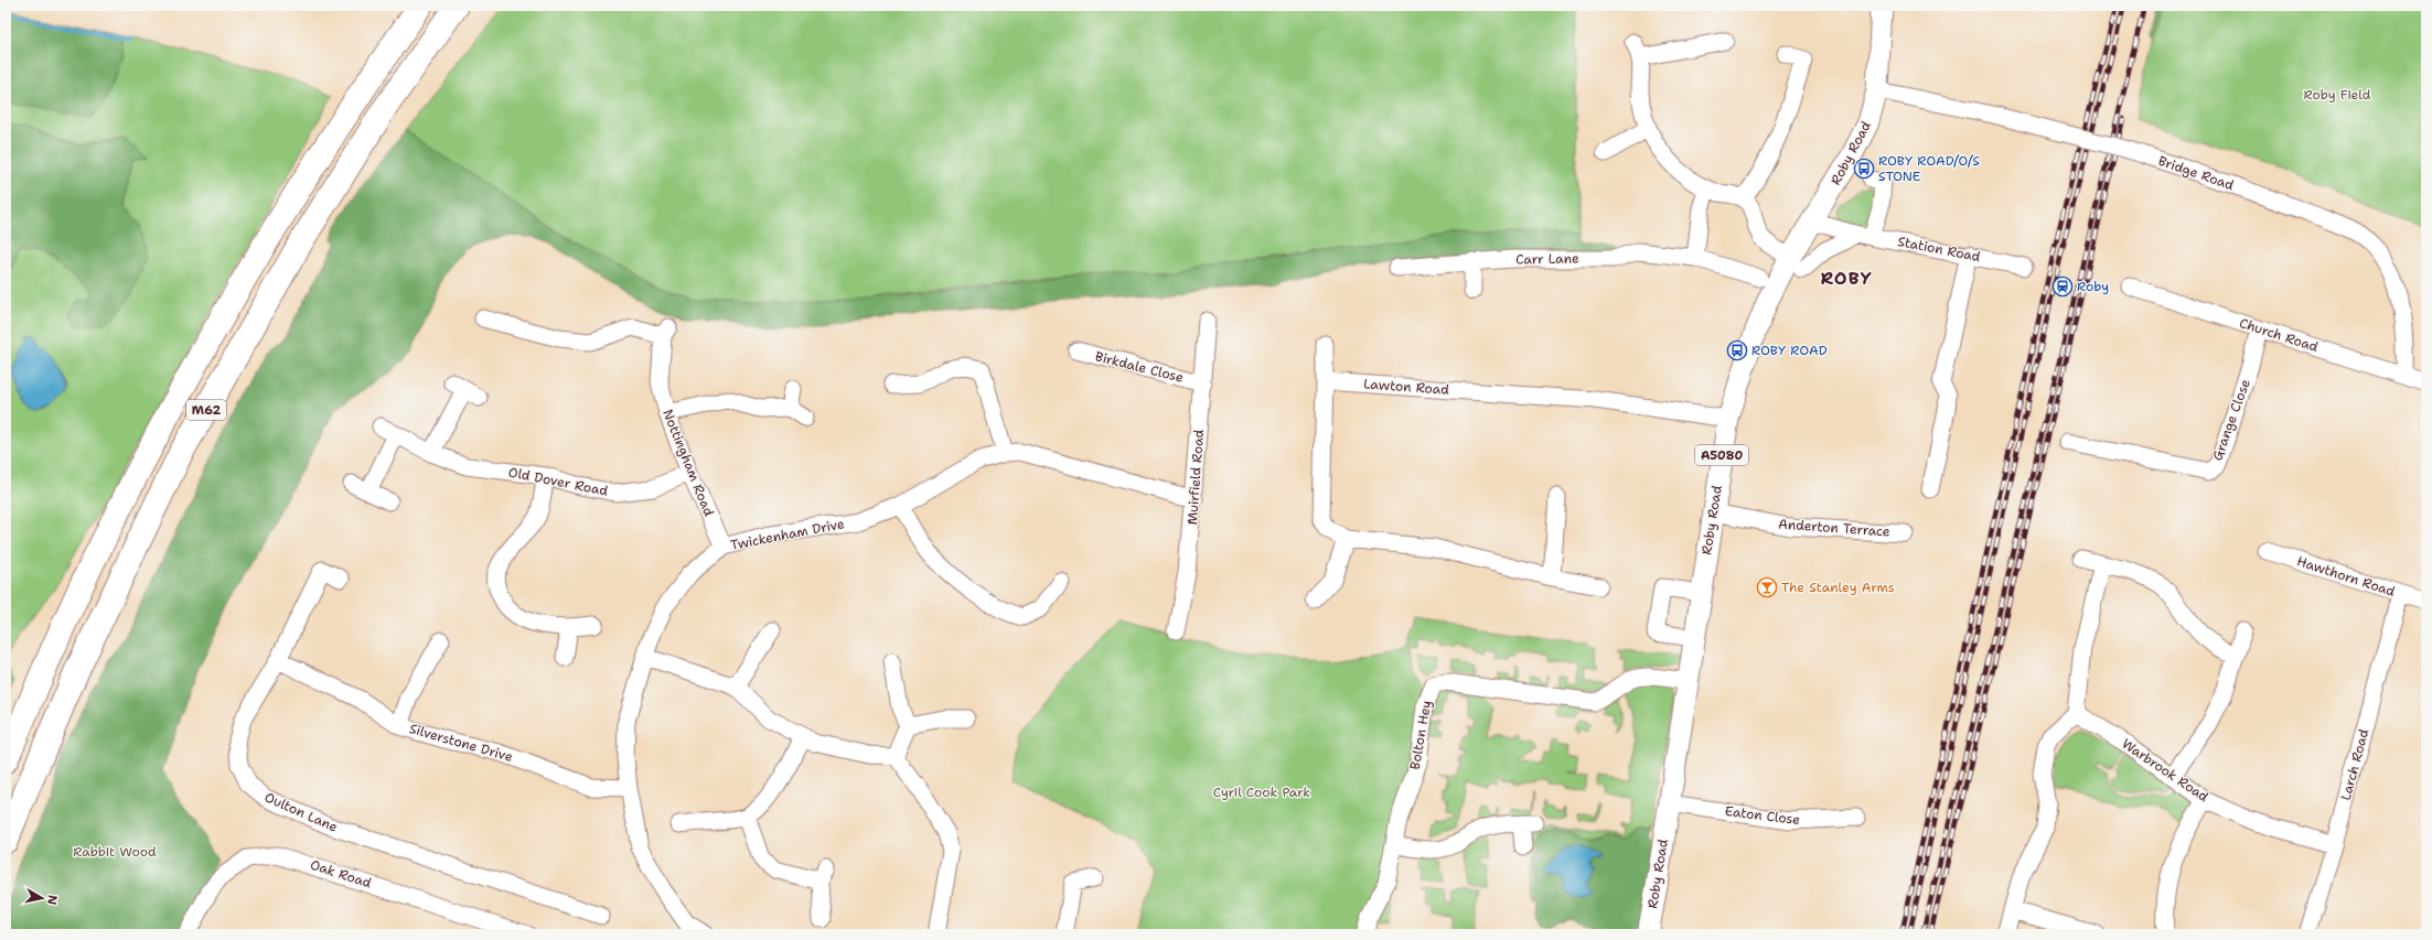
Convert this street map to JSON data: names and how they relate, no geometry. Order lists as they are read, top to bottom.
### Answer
{
  "streets": {
    "highway": ["M62"],
    "main road": ["Roby Road", "A5080"],
    "street": [
      "Bridge Road",
      "Station Road",
      "Carr Lane",
      "Church Road",
      "Birkdale Close",
      "Lawton Road",
      "Grange Close",
      "Nottingham Road",
      "Muirfield Road",
      "Old Dover Road",
      "Anderton Terrace",
      "Twickenham Drive",
      "Hawthorn Road",
      "Bolton Hey",
      "Silverstone Drive",
      "Larch Road",
      "Warbrook Road",
      "Oulton Lane",
      "Eaton Close",
      "Oak Road"
    ]
  },
  "crossings": [
    ["Roby Road", "Bridge Road"],
    ["Roby Road", "Station Road"],
    ["Roby Road", "Lawton Road"],
    ["Roby Road", "Anderton Terrace"],
    ["Roby Road", "Bolton Hey"],
    ["Roby Road", "Eaton Close"],
    ["Bridge Road", "Church Road"],
    ["Church Road", "Grange Close"],
    ["Birkdale Close", "Muirfield Road"],
    ["Nottingham Road", "Old Dover Road"],
    ["Nottingham Road", "Twickenham Drive"],
    ["Muirfield Road", "Twickenham Drive"],
    ["Twickenham Drive", "Silverstone Drive"],
    ["Hawthorn Road", "Larch Road"],
    ["Silverstone Drive", "Oulton Lane"],
    ["Larch Road", "Warbrook Road"]
  ],
  "districts": ["ROBY"],
  "parks": ["Roby Field", "Cyril Cook Park", "Rabbit Wood"],
  "places": {
    "bus stop": ["ROBY ROAD/O/S STONE", "ROBY ROAD"],
    "station": ["Roby"],
    "bar": ["The Stanley Arms"]
  },
  "north": "right"
}
